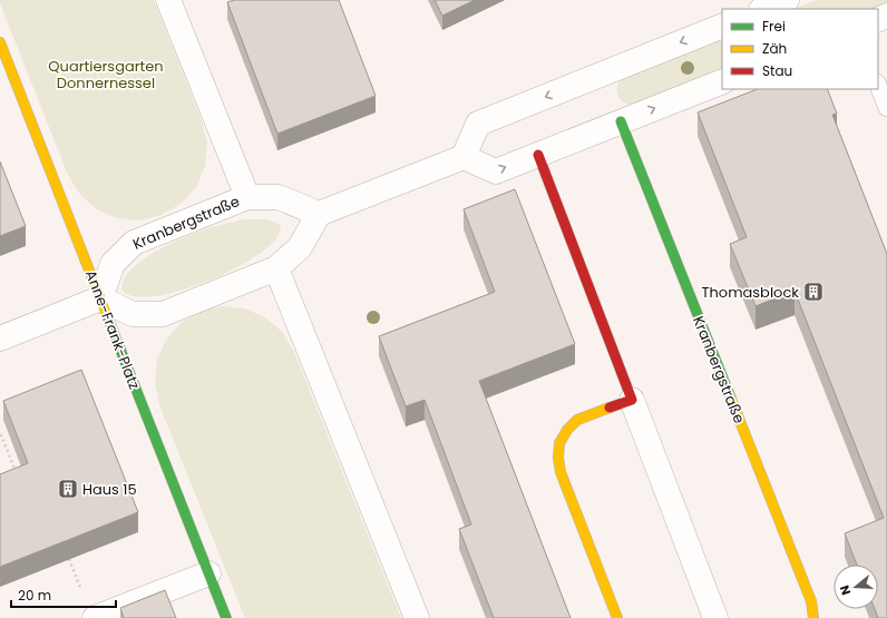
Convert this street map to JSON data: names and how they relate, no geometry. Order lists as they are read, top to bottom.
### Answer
{
  "streets": {
    "street": ["Kranbergstraße", "Anne-Frank-Platz"]
  },
  "crossings": [
    ["Kranbergstraße", "Anne-Frank-Platz"]
  ],
  "parks": ["Quartiersgarten Donnernessel"],
  "places": {
    "building": ["Thomasblock", "Haus 15"]
  },
  "legend": ["Frei", "Zäh", "Stau"],
  "scale_bar": "20 m",
  "north": "left"
}
